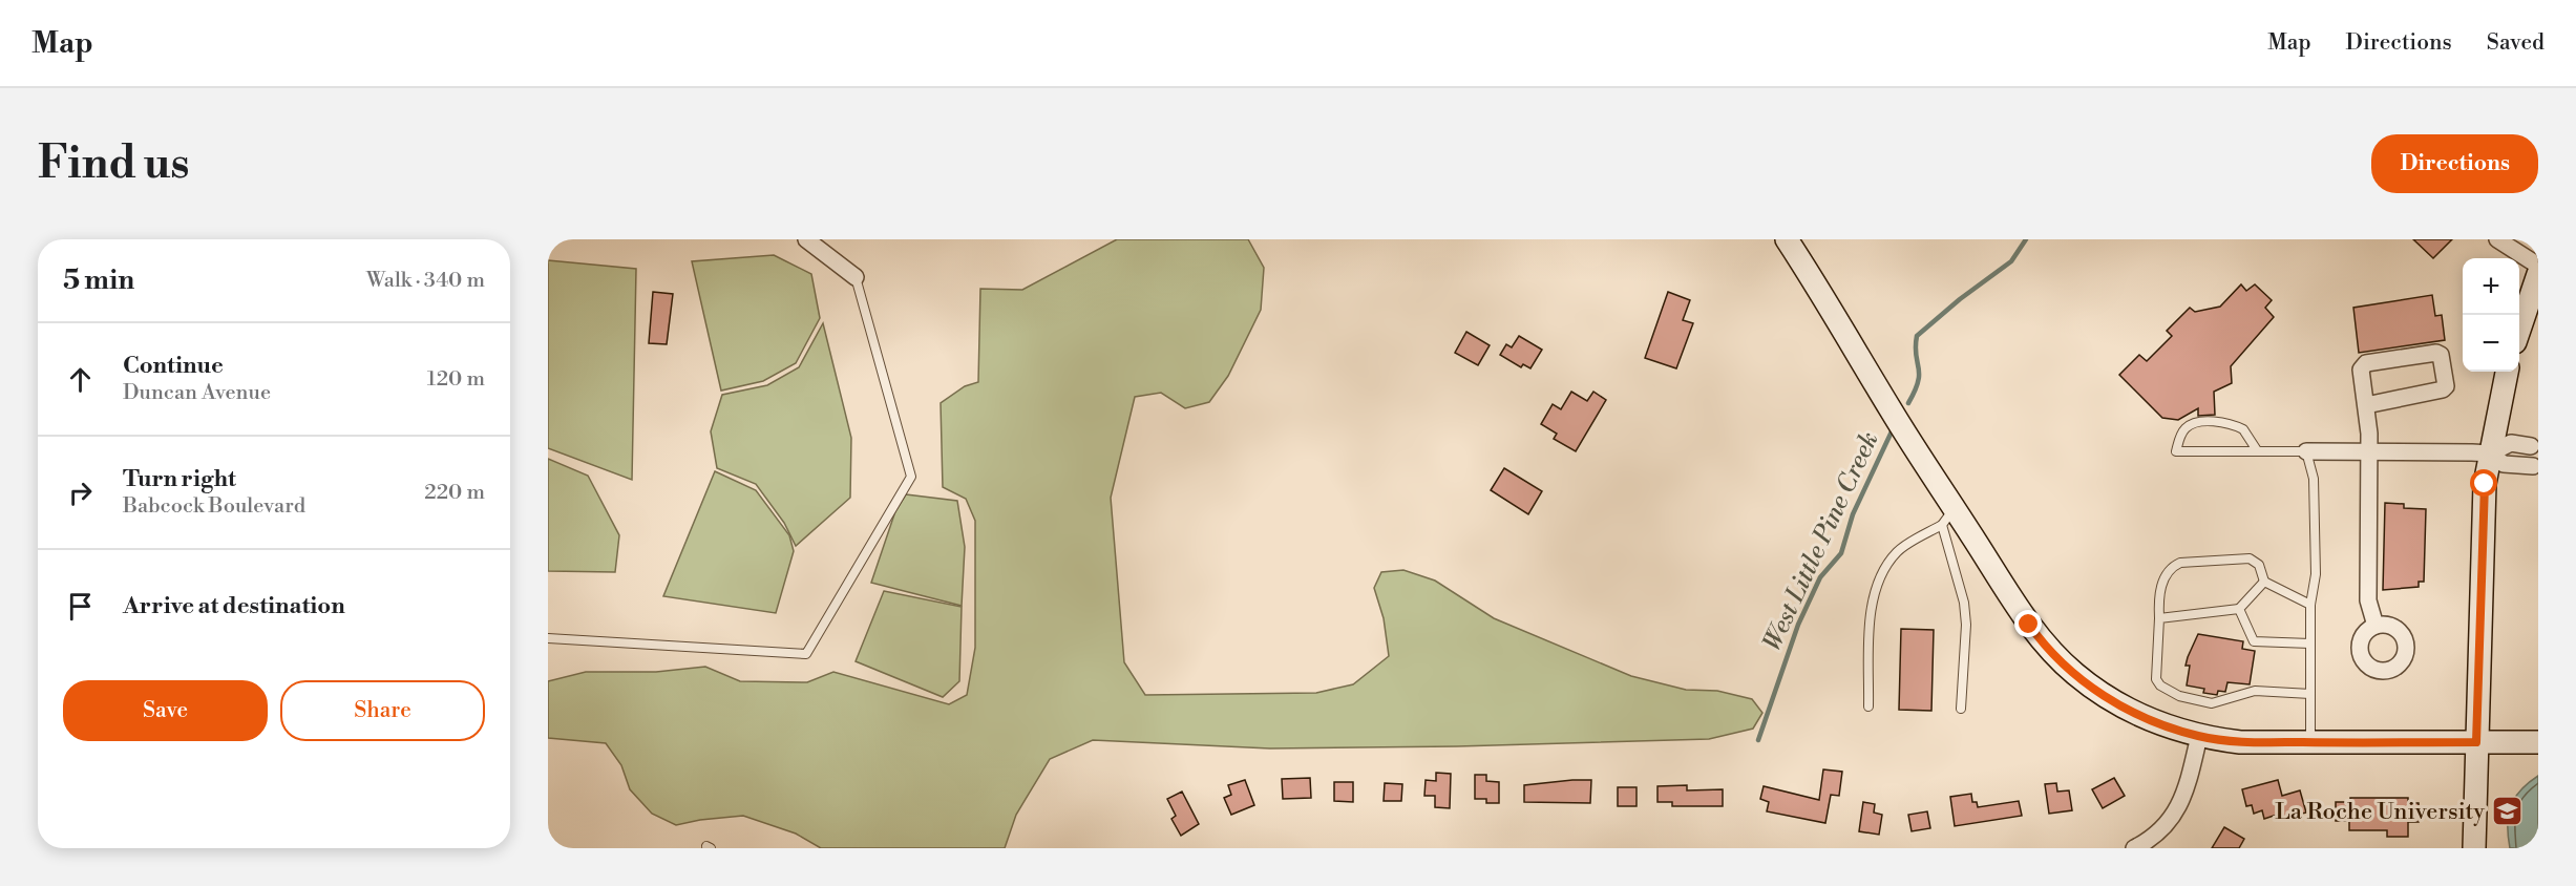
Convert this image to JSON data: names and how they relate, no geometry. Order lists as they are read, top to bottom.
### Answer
{
  "water": ["West Little Pine Creek"],
  "places": {
    "school or university": ["La Roche University"]
  },
  "page": {
    "header": "Map",
    "nav": ["Map", "Directions", "Saved"],
    "buttons": [
      "Directions",
      ["Save", "Share"]
    ],
    "title": "Find us",
    "heading": ["5 min", "Walk · 340 m"],
    "map_buttons": ["+", "−"],
    "list": [
      ["Continue", "Duncan Avenue", "120 m"],
      ["Turn right", "Babcock Boulevard", "220 m"],
      "Arrive at destination"
    ]
  }
}
